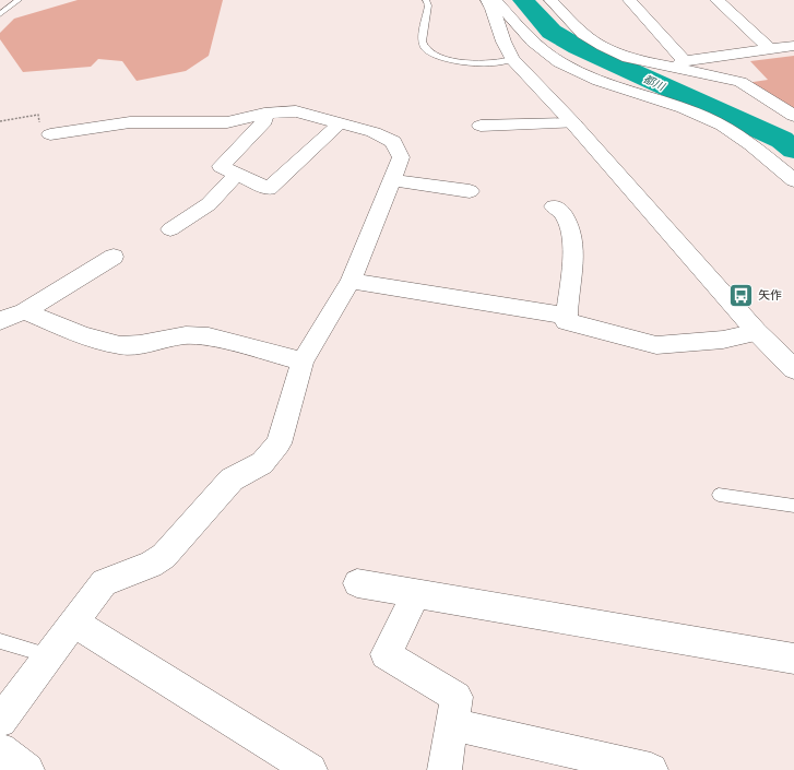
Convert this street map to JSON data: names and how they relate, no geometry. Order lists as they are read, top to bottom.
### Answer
{
  "water": ["都川"],
  "places": {
    "bus stop": ["矢作"]
  }
}
